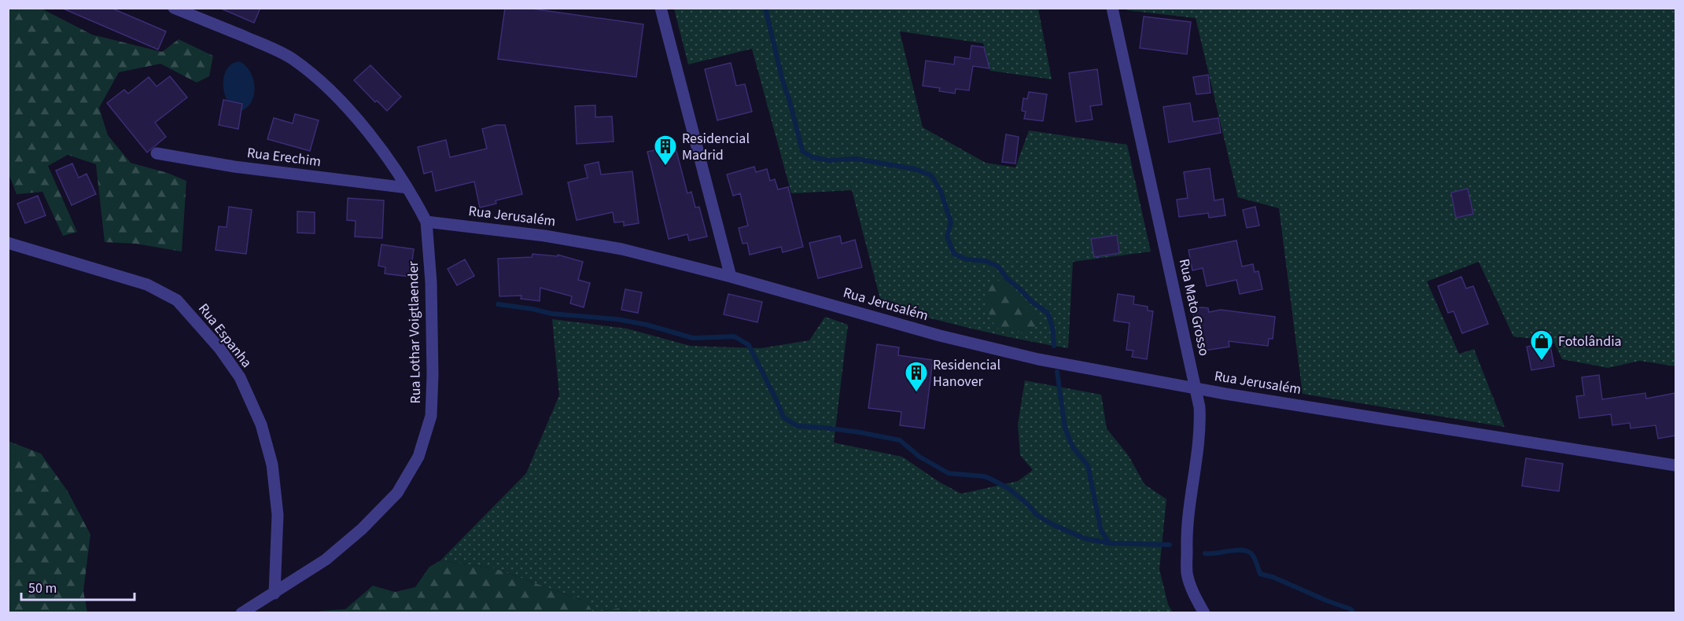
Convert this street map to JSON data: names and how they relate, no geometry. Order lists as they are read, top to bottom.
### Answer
{
  "streets": {
    "street": [
      "Rua Erechim",
      "Rua Jerusalém",
      "Rua Mato Grosso",
      "Rua Lothar Voigtlaender",
      "Rua Espanha"
    ]
  },
  "crossings": [
    ["Rua Jerusalém", "Rua Mato Grosso"],
    ["Rua Jerusalém", "Rua Lothar Voigtlaender"],
    ["Rua Lothar Voigtlaender", "Rua Espanha"]
  ],
  "places": {
    "building": ["Residencial Madrid", "Residencial Hanover"],
    "shop": ["Fotolândia"]
  },
  "scale_bar": "50 m"
}
